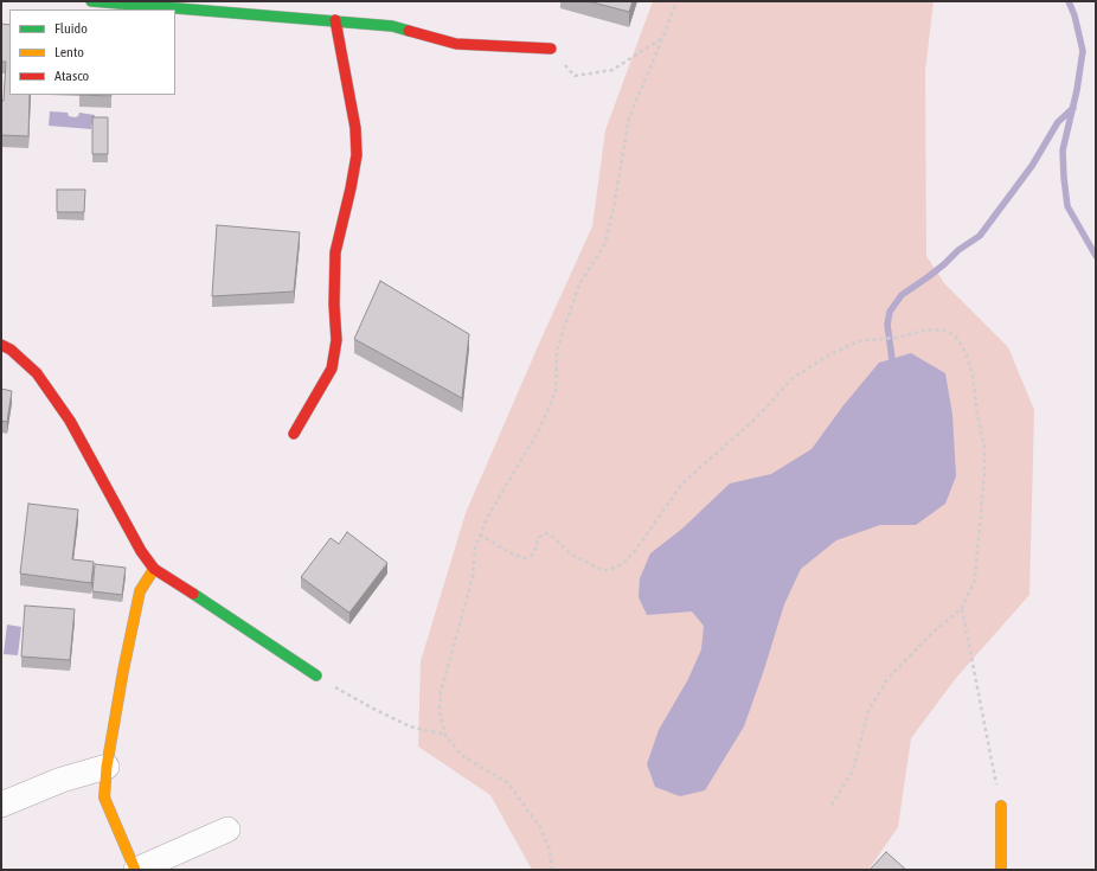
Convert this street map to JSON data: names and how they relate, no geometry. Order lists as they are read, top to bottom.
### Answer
{
  "legend": ["Fluido", "Lento", "Atasco"]
}
